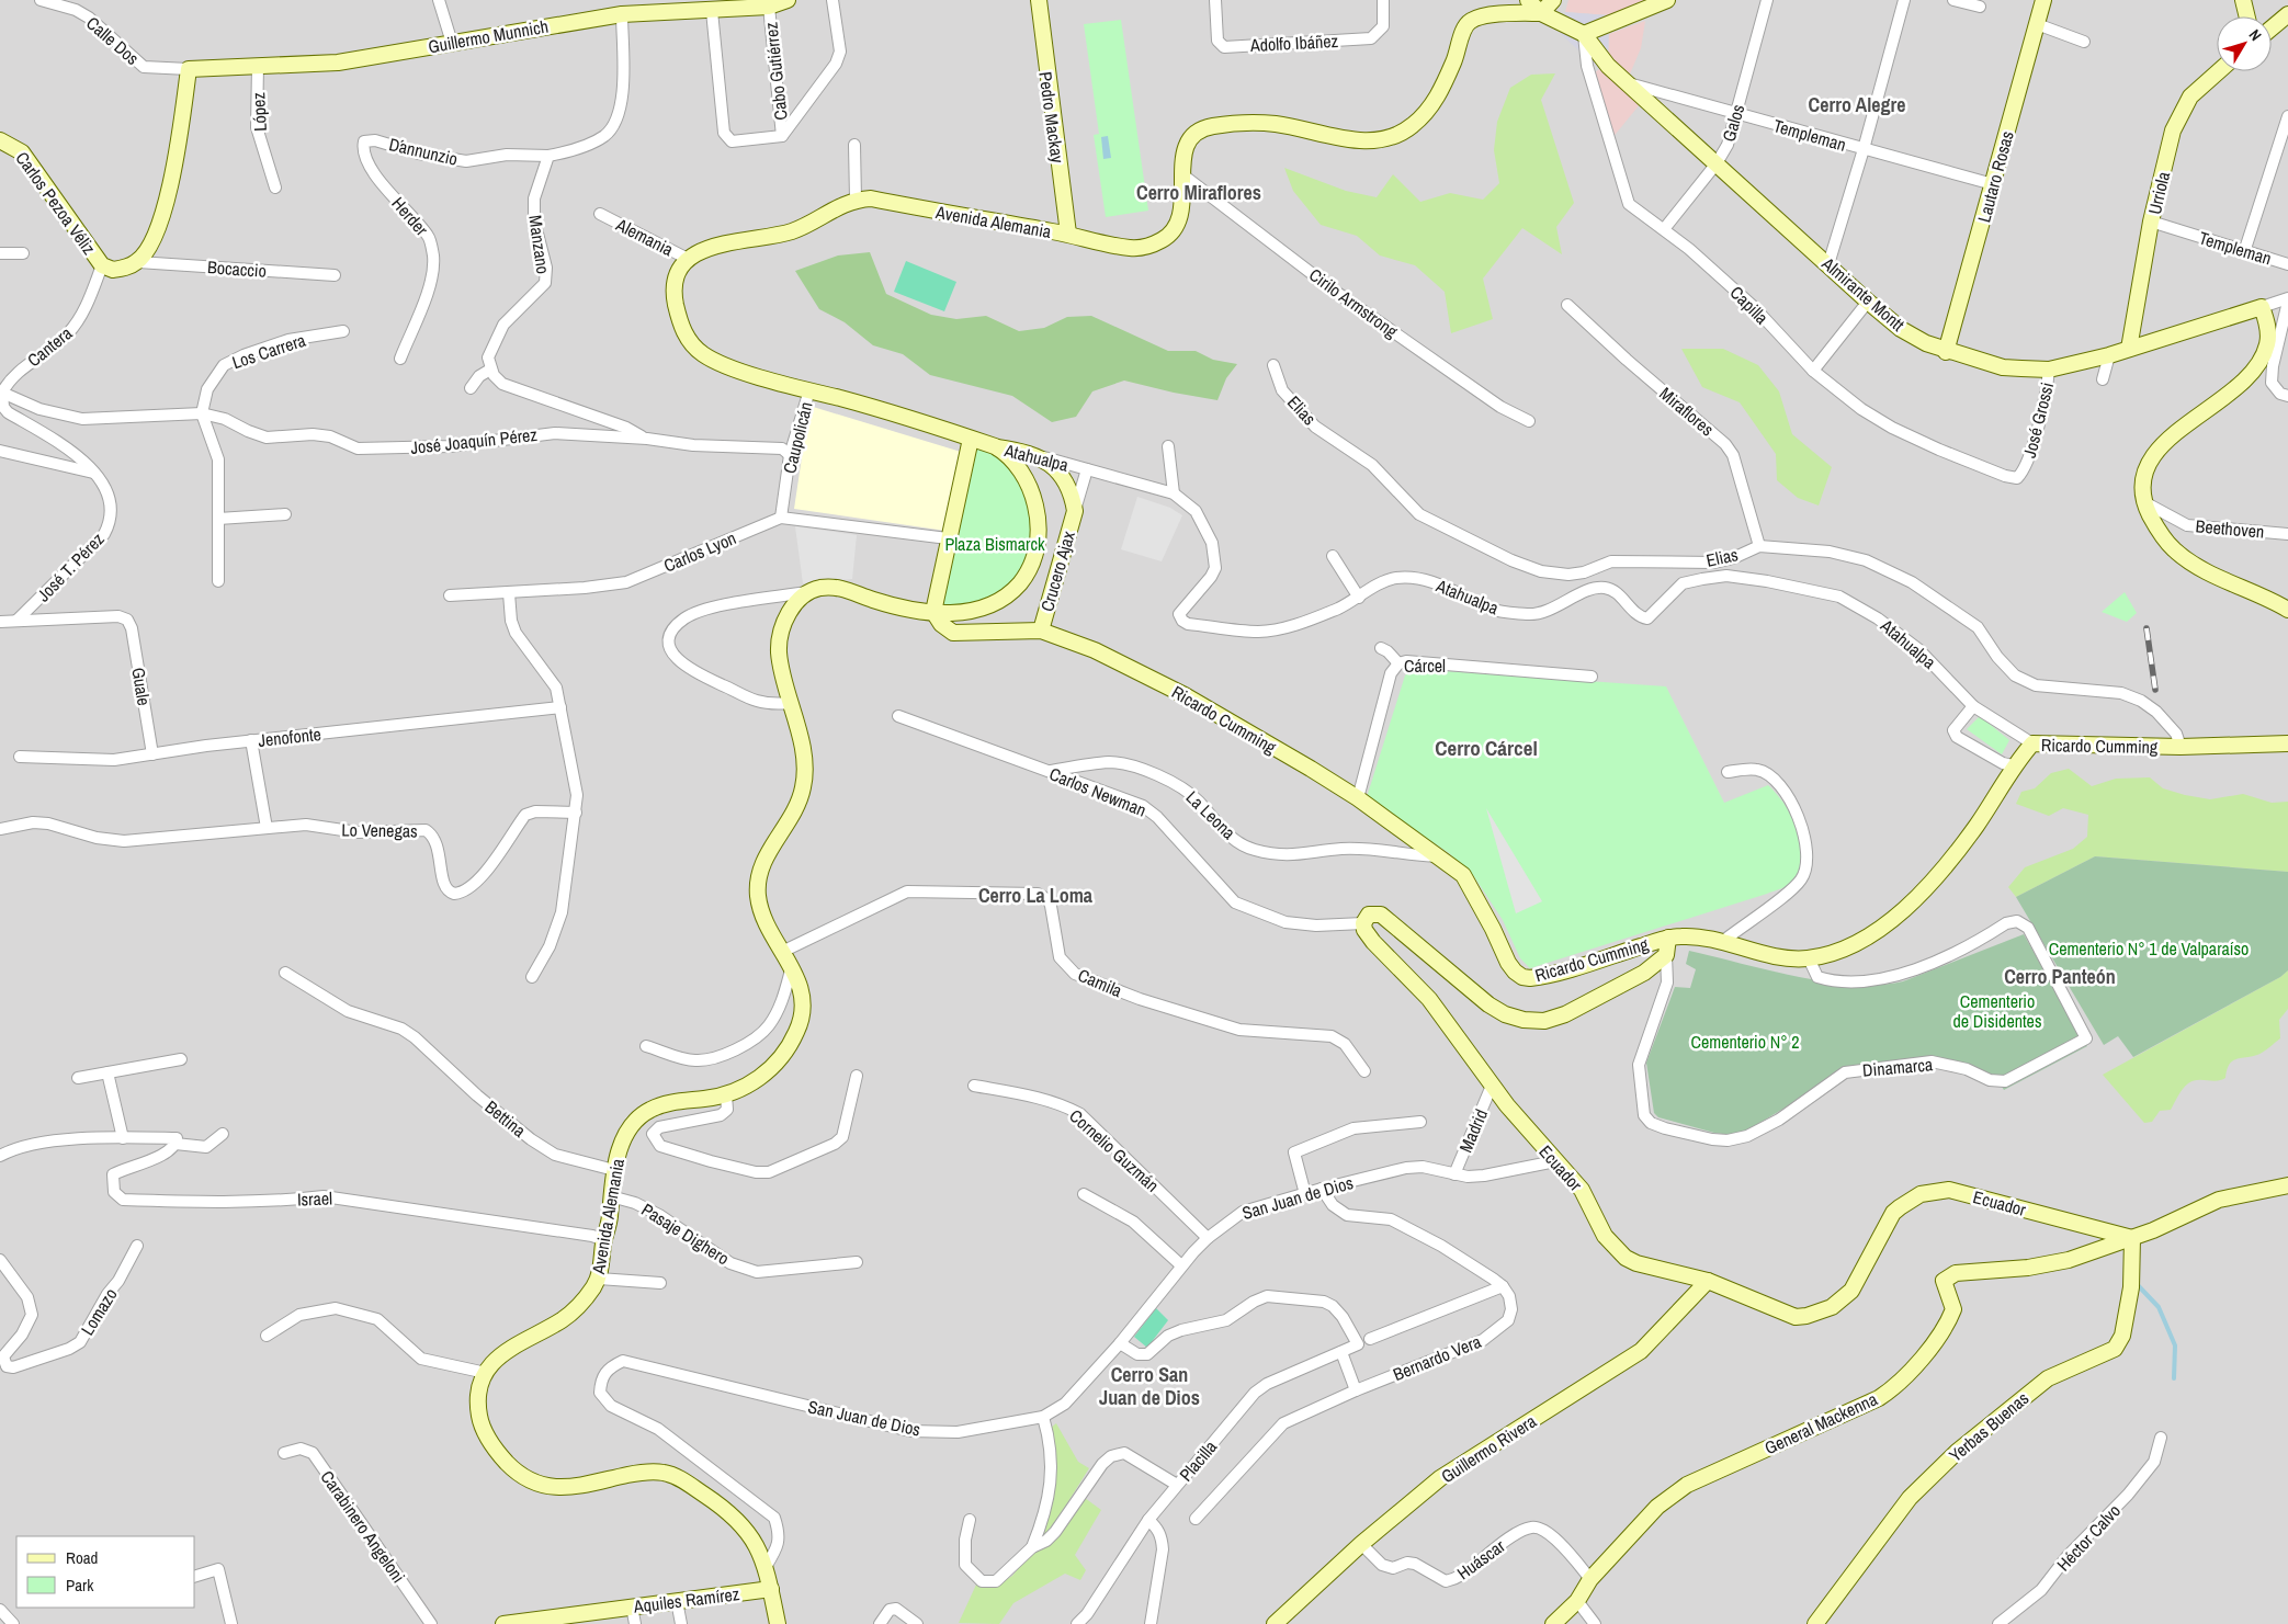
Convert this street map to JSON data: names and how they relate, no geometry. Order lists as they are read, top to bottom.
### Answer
{
  "streets": {
    "main road": [
      "Guillermo Munnich",
      "Pedro Mackay",
      "Lautaro Rosas",
      "Urriola",
      "Carlos Pezoa Véliz",
      "Avenida Alemania",
      "Almirante Montt",
      "Atahualpa",
      "Crucero Ajax",
      "Ricardo Cumming",
      "Ecuador",
      "General Mackenna",
      "Yerbas Buenas",
      "Guillermo Rivera",
      "Aquiles Ramírez"
    ],
    "street": [
      "Calle Dos",
      "Adolfo Ibáñez",
      "Cabo Gutiérrez",
      "López",
      "Galos",
      "Templeman",
      "D´annunzio",
      "Herder",
      "Alemania",
      "Manzano",
      "Bocaccio",
      "Cirilo Armstrong",
      "Capilla",
      "Cantera",
      "Los Carrera",
      "Elias",
      "Miraflores",
      "José Grossi",
      "Caupolicán",
      "José Joaquín Pérez",
      "Beethoven",
      "Carlos Lyon",
      "José T. Pérez",
      "Cárcel",
      "Guale",
      "Jenofonte",
      "Carlos Newman",
      "La Leona",
      "Lo Venegas",
      "Camila",
      "Dinamarca",
      "Bettina",
      "Madrid",
      "Cornelio Guzmán",
      "San Juan de Dios",
      "Israel",
      "Pasaje Dighero",
      "Lomazo",
      "Bernardo Vera",
      "Placilla",
      "Carabinero Angeloni",
      "Héctor Calvo",
      "Huáscar"
    ]
  },
  "crossings": [
    ["Guillermo Munnich", "Calle Dos"],
    ["Guillermo Munnich", "Cabo Gutiérrez"],
    ["Guillermo Munnich", "López"],
    ["Pedro Mackay", "Avenida Alemania"],
    ["Galos", "Templeman"],
    ["Galos", "Almirante Montt"],
    ["Galos", "Capilla"],
    ["Templeman", "Lautaro Rosas"],
    ["Templeman", "Urriola"],
    ["Templeman", "Almirante Montt"],
    ["D´annunzio", "Herder"],
    ["D´annunzio", "Manzano"],
    ["Lautaro Rosas", "Almirante Montt"],
    ["Urriola", "Almirante Montt"],
    ["Carlos Pezoa Véliz", "Bocaccio"],
    ["Carlos Pezoa Véliz", "Cantera"],
    ["Avenida Alemania", "Alemania"],
    ["Avenida Alemania", "Almirante Montt"],
    ["Avenida Alemania", "Cirilo Armstrong"],
    ["Avenida Alemania", "Caupolicán"],
    ["Avenida Alemania", "Atahualpa"],
    ["Avenida Alemania", "Ricardo Cumming"],
    ["Avenida Alemania", "Camila"],
    ["Avenida Alemania", "Bettina"],
    ["Avenida Alemania", "San Juan de Dios"],
    ["Avenida Alemania", "Israel"],
    ["Avenida Alemania", "Pasaje Dighero"],
    ["Avenida Alemania", "Aquiles Ramírez"],
    ["Almirante Montt", "Capilla"],
    ["Almirante Montt", "José Grossi"],
    ["Capilla", "José Grossi"],
    ["Cantera", "José Joaquín Pérez"],
    ["Cantera", "José T. Pérez"],
    ["Los Carrera", "José Joaquín Pérez"],
    ["Elias", "Miraflores"],
    ["Elias", "Ricardo Cumming"],
    ["Caupolicán", "José Joaquín Pérez"],
    ["Caupolicán", "Carlos Lyon"],
    ["José Joaquín Pérez", "José T. Pérez"],
    ["Atahualpa", "Crucero Ajax"],
    ["Atahualpa", "Ricardo Cumming"],
    ["José T. Pérez", "Guale"],
    ["Crucero Ajax", "Ricardo Cumming"],
    ["Cárcel", "Ricardo Cumming"],
    ["Guale", "Jenofonte"],
    ["Ricardo Cumming", "La Leona"],
    ["Ricardo Cumming", "Dinamarca"],
    ["Carlos Newman", "La Leona"],
    ["Carlos Newman", "Ecuador"],
    ["Madrid", "Ecuador"],
    ["Madrid", "San Juan de Dios"],
    ["Cornelio Guzmán", "San Juan de Dios"],
    ["Ecuador", "San Juan de Dios"],
    ["Ecuador", "General Mackenna"],
    ["Ecuador", "Yerbas Buenas"],
    ["Ecuador", "Guillermo Rivera"],
    ["San Juan de Dios", "Placilla"],
    ["General Mackenna", "Yerbas Buenas"],
    ["General Mackenna", "Huáscar"],
    ["Guillermo Rivera", "Huáscar"]
  ],
  "districts": [
    "Cerro Alegre",
    "Cerro Miraflores",
    "Cerro Cárcel",
    "Cerro La Loma",
    "Cerro Panteón",
    "Cerro San Juan de Dios"
  ],
  "parks": [
    "Plaza Bismarck",
    "Cementerio N° 1 de Valparaíso",
    "Cementerio de Disidentes",
    "Cementerio N° 2"
  ],
  "legend": ["Road", "Park"],
  "north": "top right"
}
